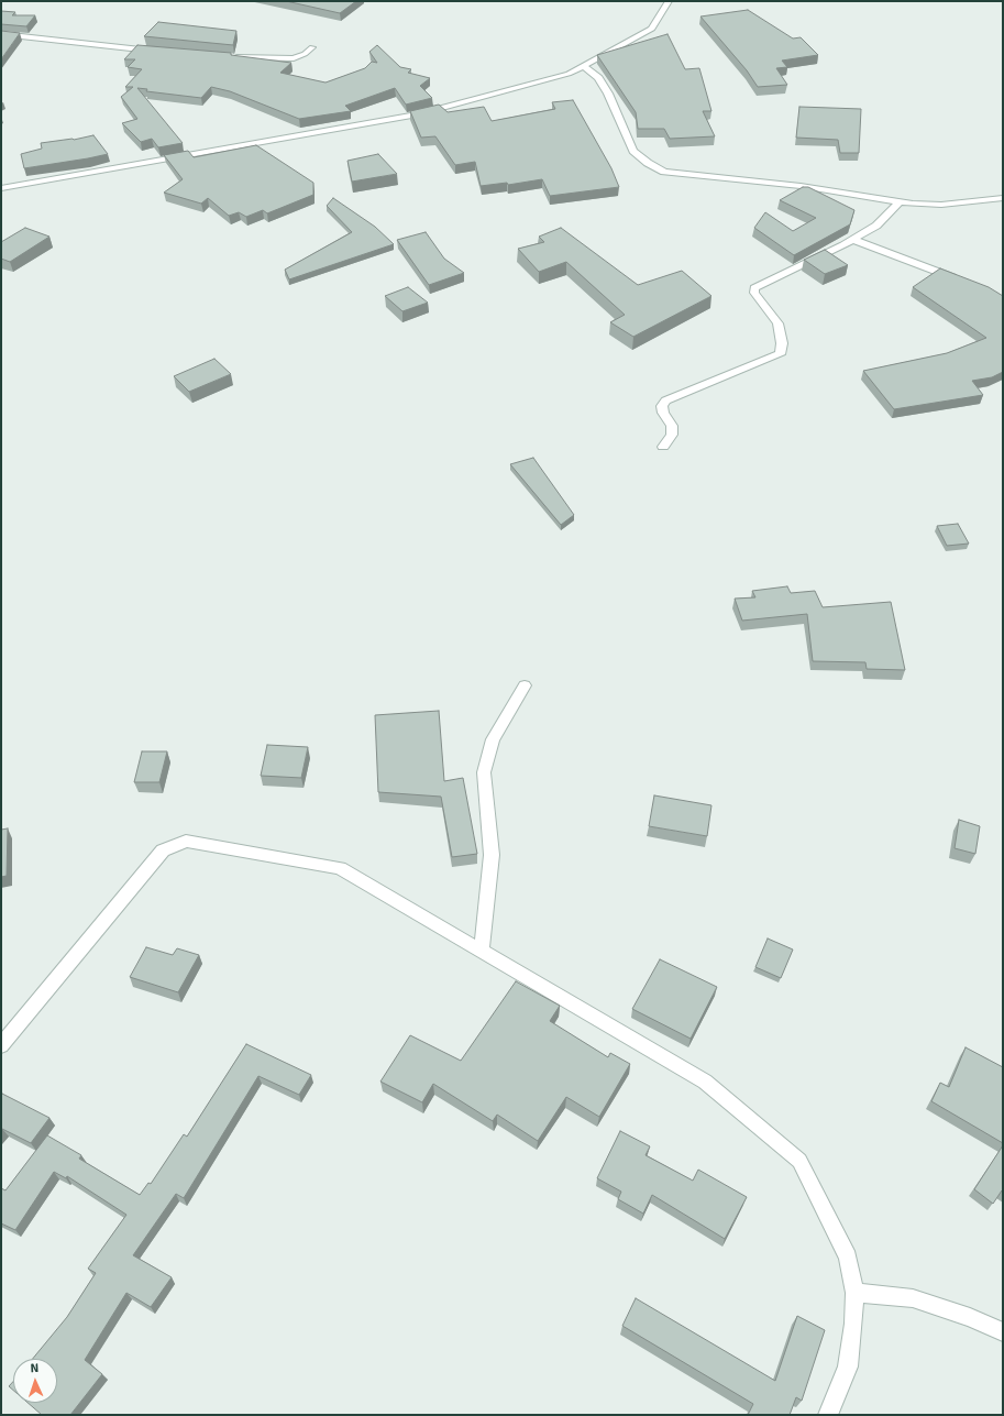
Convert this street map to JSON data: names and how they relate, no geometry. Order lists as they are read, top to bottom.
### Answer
{
  "north": "top"
}
